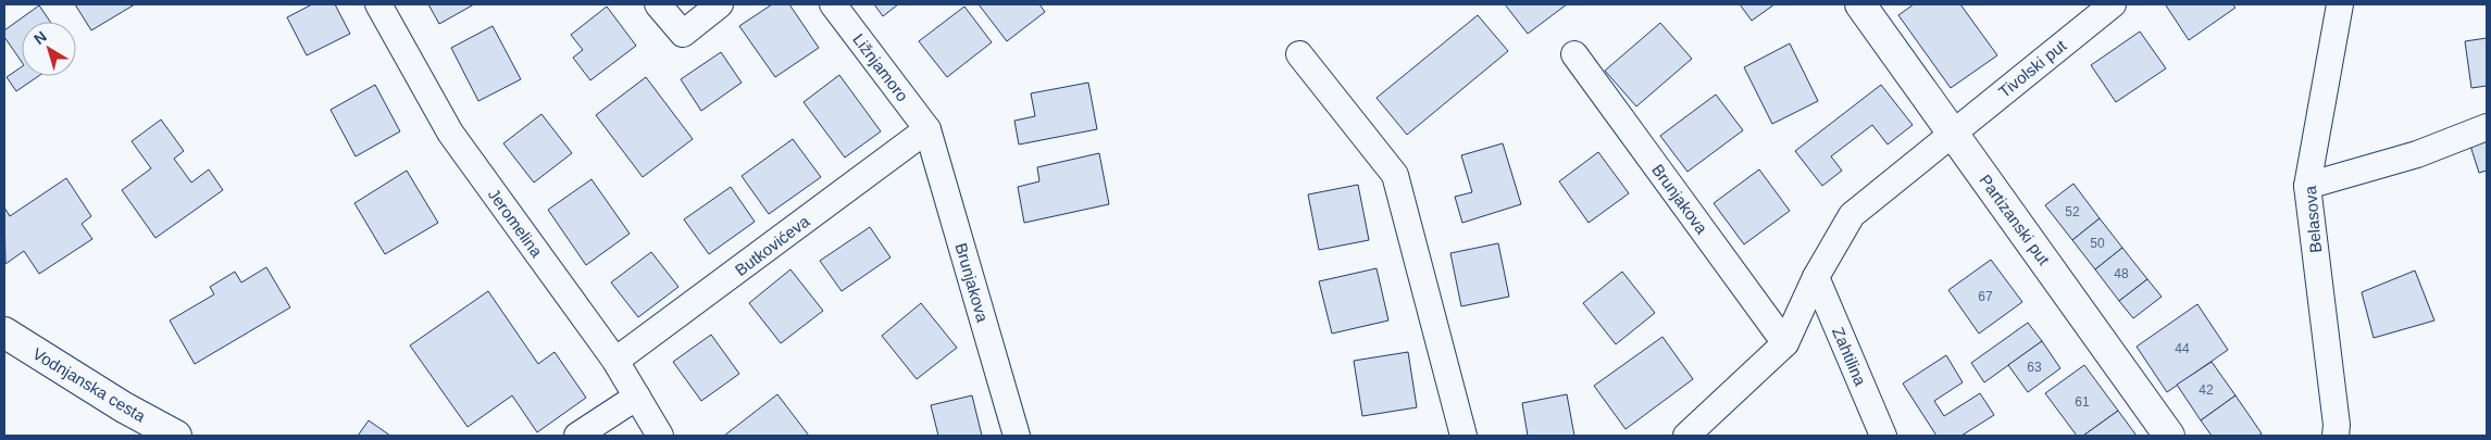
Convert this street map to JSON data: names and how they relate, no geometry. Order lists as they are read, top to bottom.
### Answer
{
  "streets": {
    "street": [
      "Ližnjamoro",
      "Tivolski put",
      "Brunjakova",
      "Partizanski put",
      "Belasova",
      "Jeromelina",
      "Butkovićeva",
      "Zahtilina",
      "Vodnjanska cesta"
    ]
  },
  "crossings": [
    ["Ližnjamoro", "Brunjakova"],
    ["Ližnjamoro", "Butkovićeva"],
    ["Tivolski put", "Partizanski put"],
    ["Brunjakova", "Butkovićeva"],
    ["Jeromelina", "Butkovićeva"]
  ],
  "house_numbers": [
    "52",
    "50",
    "48",
    "67",
    "44",
    "63",
    "42",
    "61"
  ],
  "north": "top left"
}
